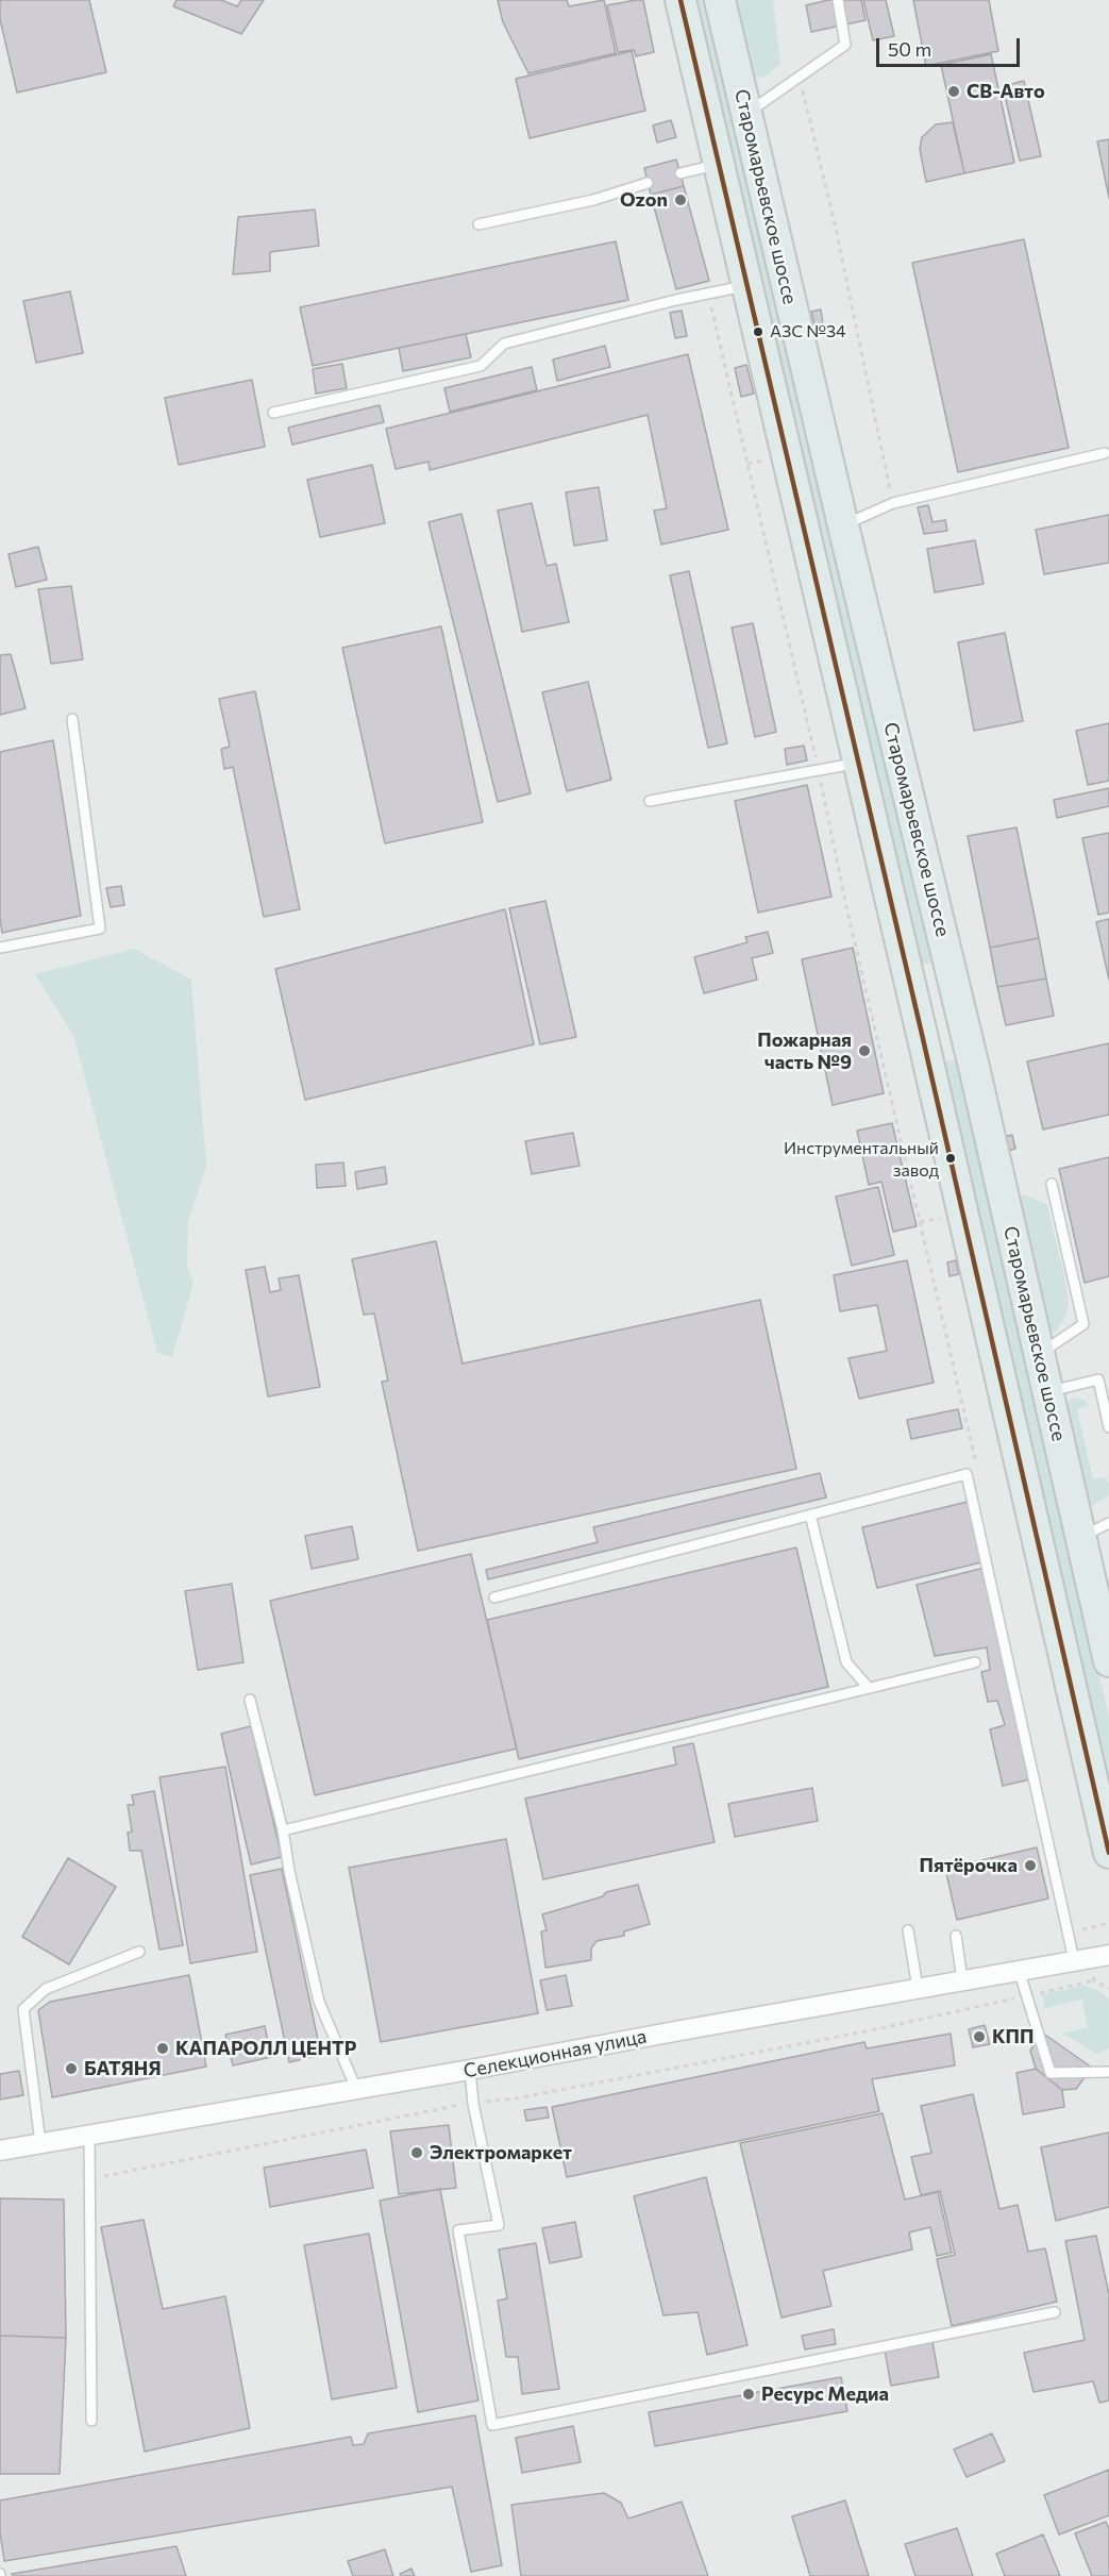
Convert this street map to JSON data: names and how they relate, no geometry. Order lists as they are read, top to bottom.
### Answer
{
  "streets": {
    "main road": ["Старомарьевское шоссе"],
    "street": ["Селекционная улица"]
  },
  "places": [
    "СВ-Авто",
    "Ozon",
    "АЗС №34",
    "Пожарная часть №9",
    "Инструментальный завод",
    "Пятёрочка",
    "КПП",
    "КАПАРОЛЛ ЦЕНТР",
    "БАТЯНЯ",
    "Электромаркет",
    "Ресурс Медиа"
  ],
  "scale_bar": "50 m"
}
